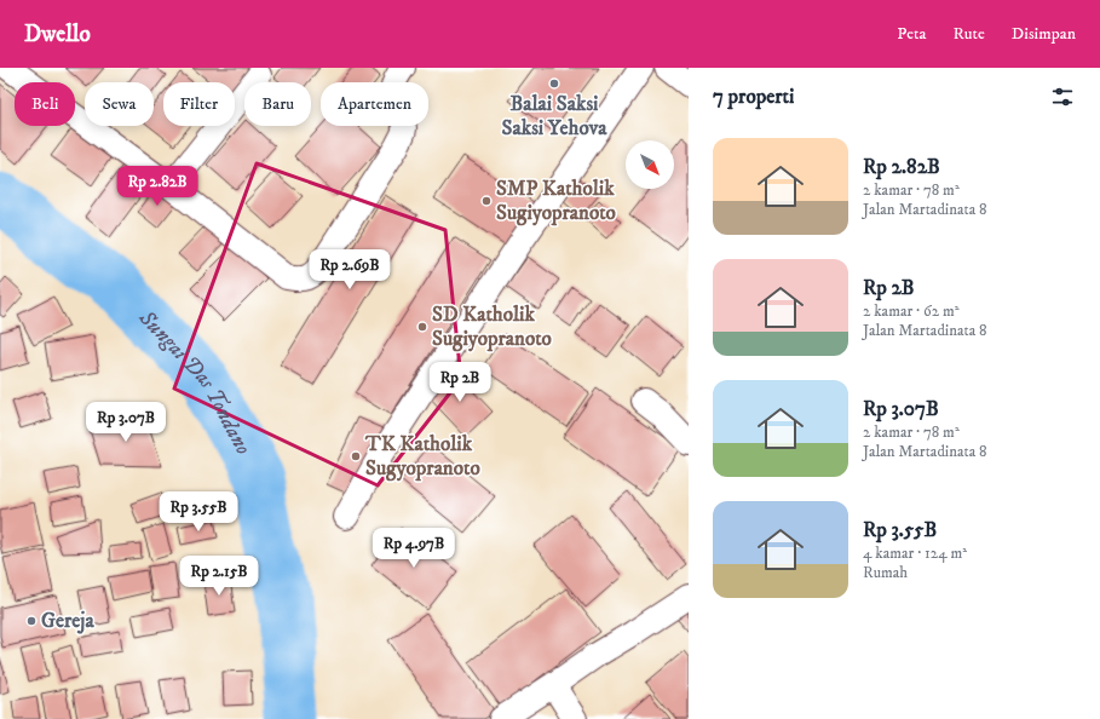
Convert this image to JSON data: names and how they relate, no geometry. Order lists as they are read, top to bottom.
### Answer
{
  "water": ["Sungai Das Tondano"],
  "places": [
    "Balai Saksi Saksi Yehova",
    "SMP Katholik Sugiyopranoto",
    "SD Katholik Sugiyopranoto",
    "TK Katholik Sugyopranoto",
    "Gereja"
  ],
  "north": "bottom right",
  "page": {
    "header": "Dwello",
    "nav": ["Peta", "Rute", "Disimpan"],
    "heading": "7 properti",
    "chip": [
      "Beli",
      "Sewa",
      "Filter",
      "Baru",
      "Apartemen"
    ],
    "list": [
      {
        "name": "Rp 2.82B",
        "note": "2 kamar · 78 m² · Jalan Martadinata 8"
      },
      {
        "name": "Rp 2B",
        "note": "2 kamar · 62 m² · Jalan Martadinata 8"
      },
      {
        "name": "Rp 3.07B",
        "note": "2 kamar · 78 m² · Jalan Martadinata 8"
      },
      {
        "name": "Rp 3.55B",
        "note": "4 kamar · 124 m² · Rumah"
      }
    ],
    "price": [
      "Rp 2.82B",
      "Rp 2.69B",
      "Rp 2B",
      "Rp 3.07B",
      "Rp 3.55B",
      "Rp 4.97B",
      "Rp 2.15B"
    ]
  }
}
